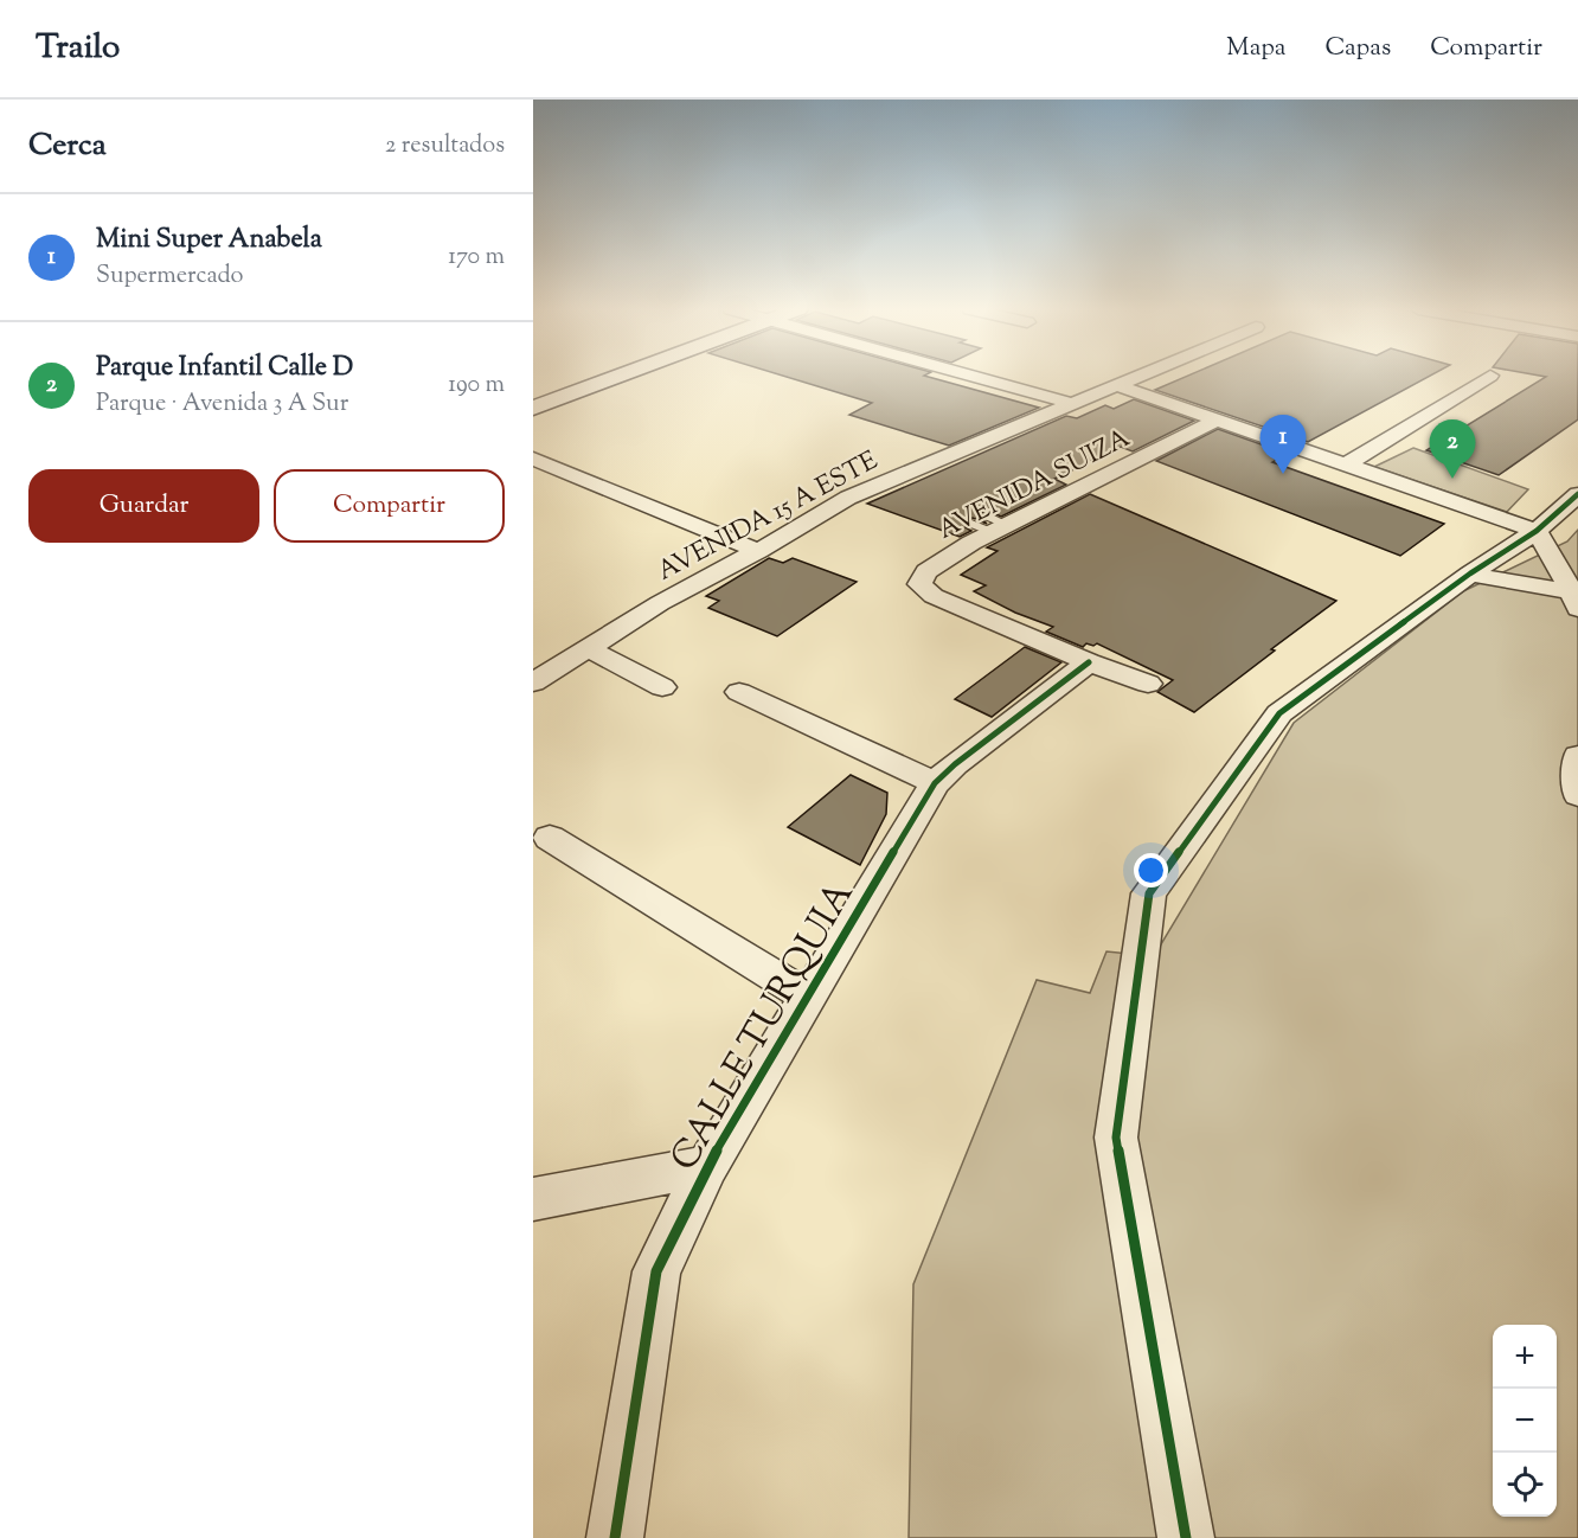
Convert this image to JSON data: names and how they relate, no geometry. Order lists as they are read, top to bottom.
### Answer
{
  "streets": {
    "street": ["AVENIDA SUIZA", "AVENIDA 15 A ESTE", "CALLE TURQUIA"]
  },
  "crossings": [
    ["AVENIDA SUIZA", "CALLE TURQUIA"]
  ],
  "page": {
    "header": "Trailo",
    "nav": ["Mapa", "Capas", "Compartir"],
    "heading": ["Cerca", "2 resultados"],
    "list": [
      {
        "mark": "1",
        "name": "Mini Super Anabela",
        "note": "Supermercado",
        "value": "170 m"
      },
      {
        "mark": "2",
        "name": "Parque Infantil Calle D",
        "note": "Parque · Avenida 3 A Sur",
        "value": "190 m"
      }
    ],
    "pins": ["1", "2"],
    "buttons": ["Guardar", "Compartir"],
    "map_buttons": ["+", "−"]
  }
}
